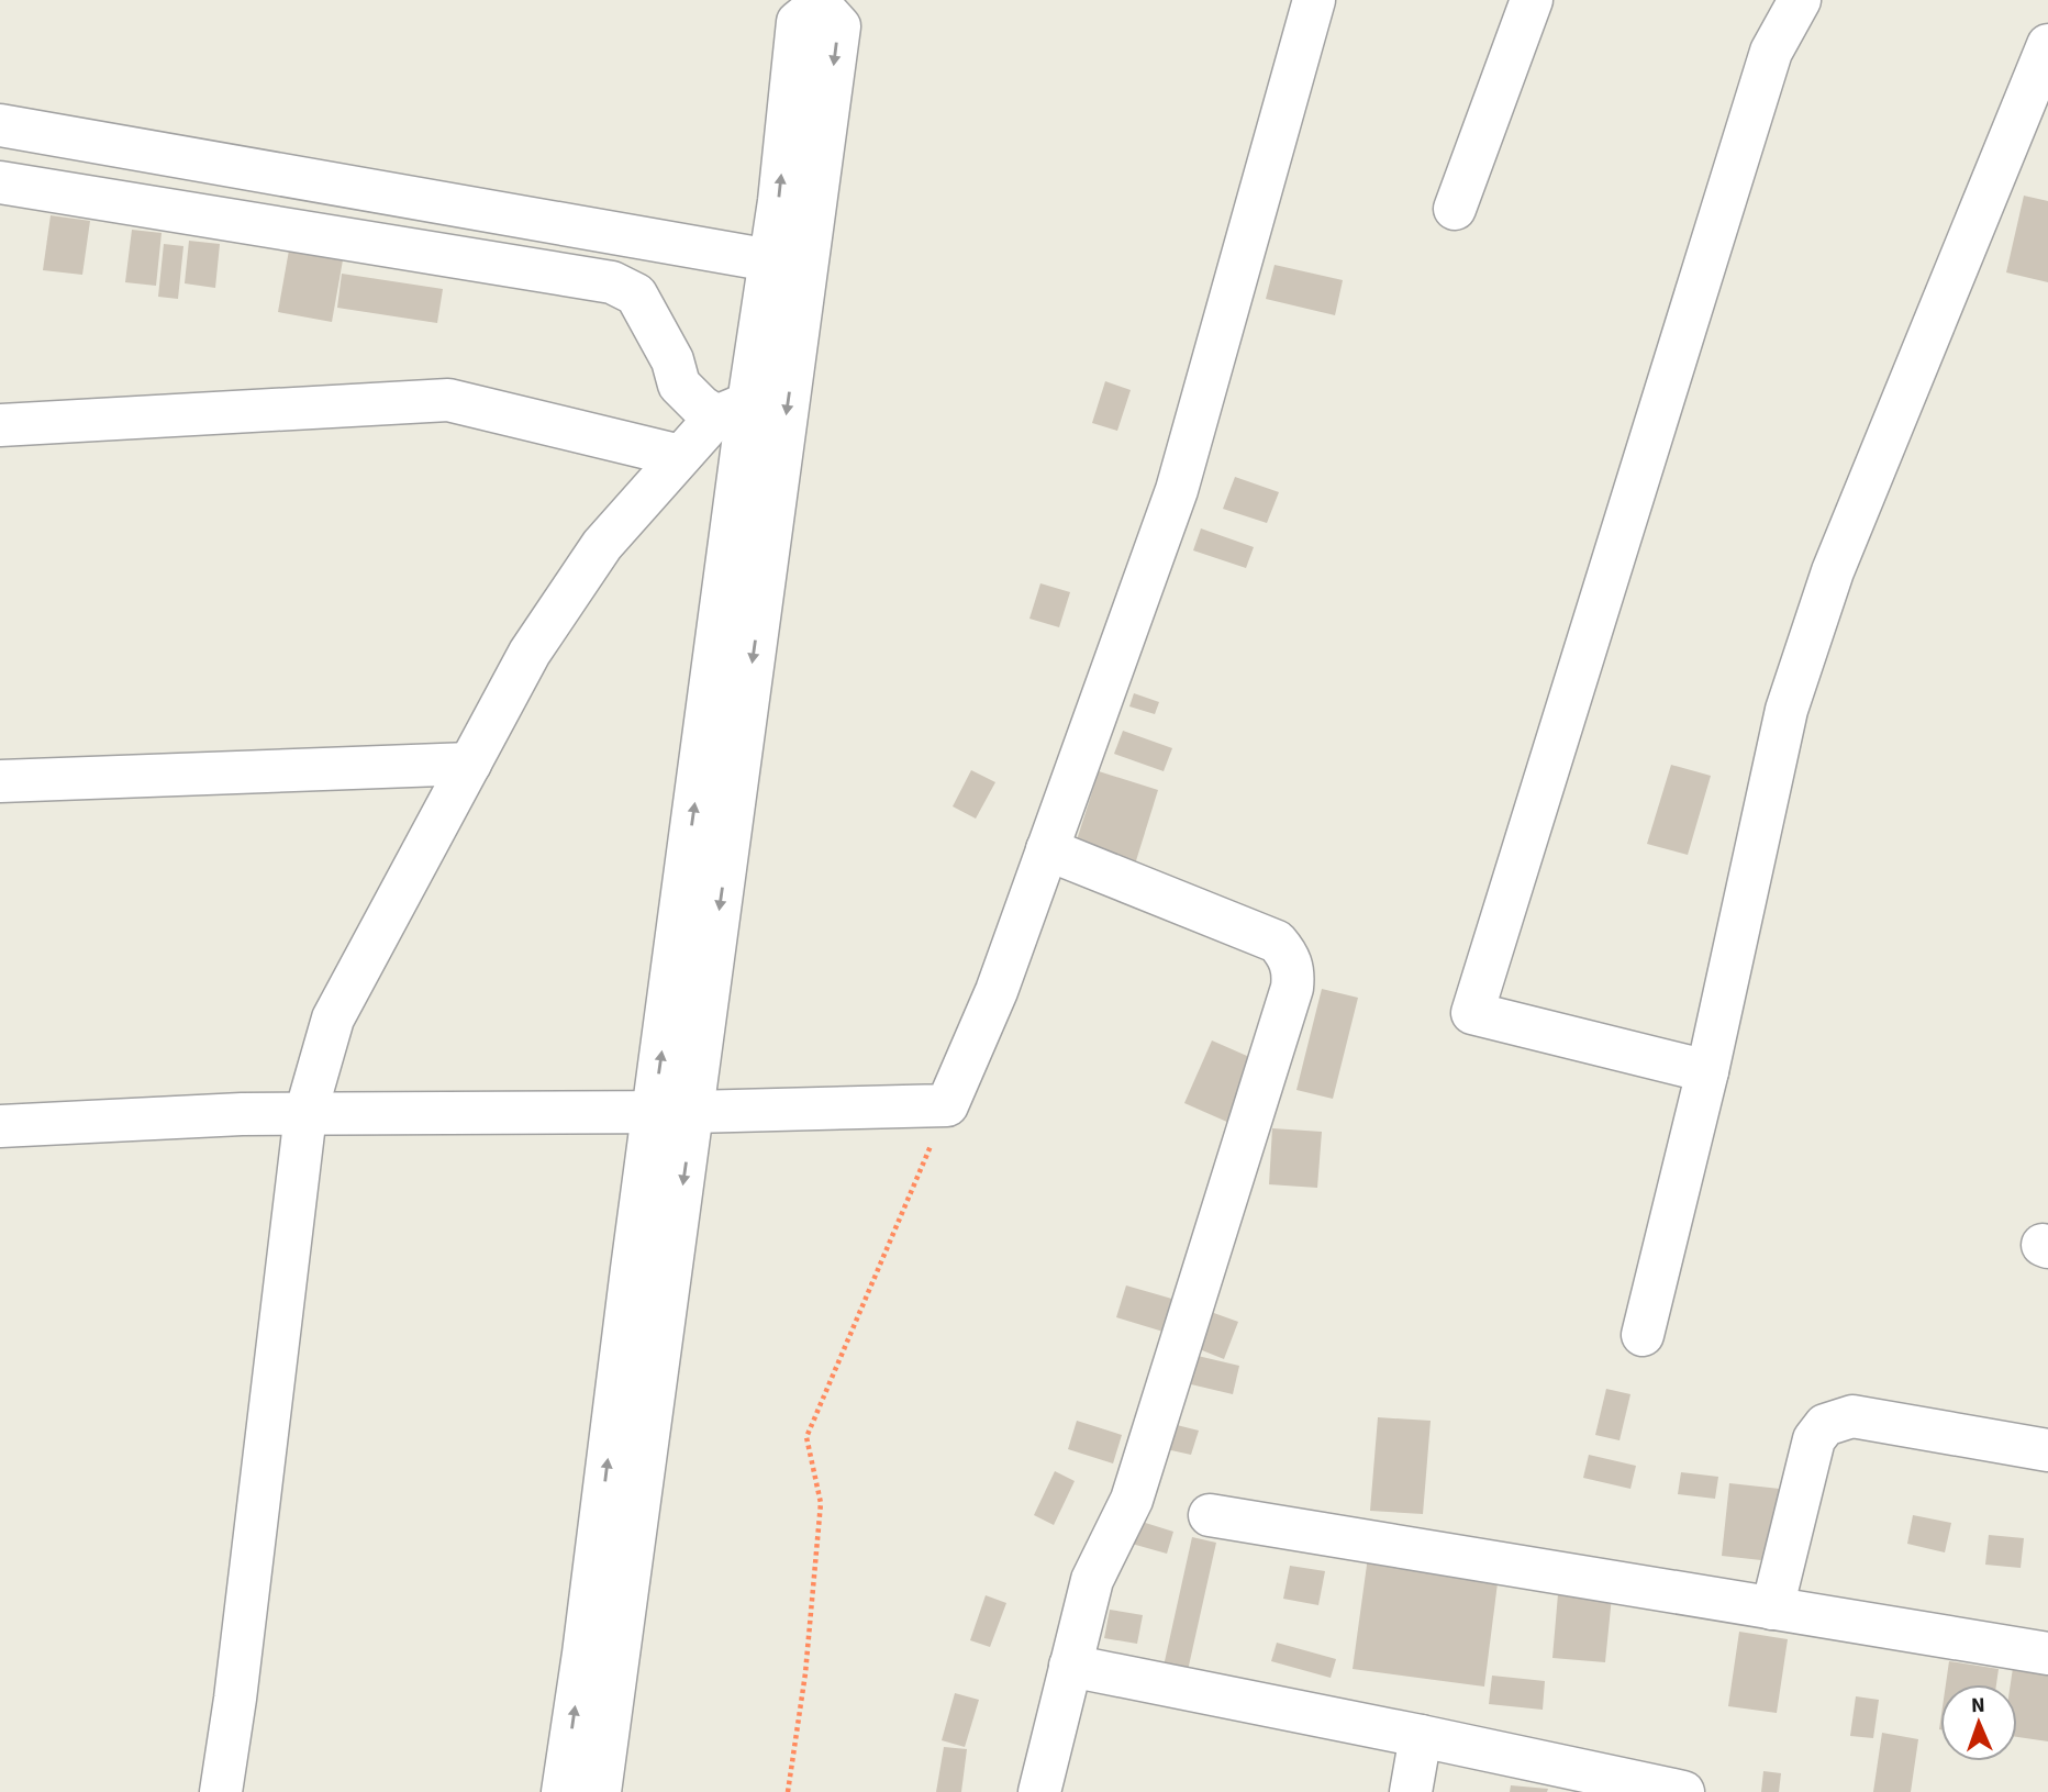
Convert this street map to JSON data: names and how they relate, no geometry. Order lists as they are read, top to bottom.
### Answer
{
  "north": "top"
}
